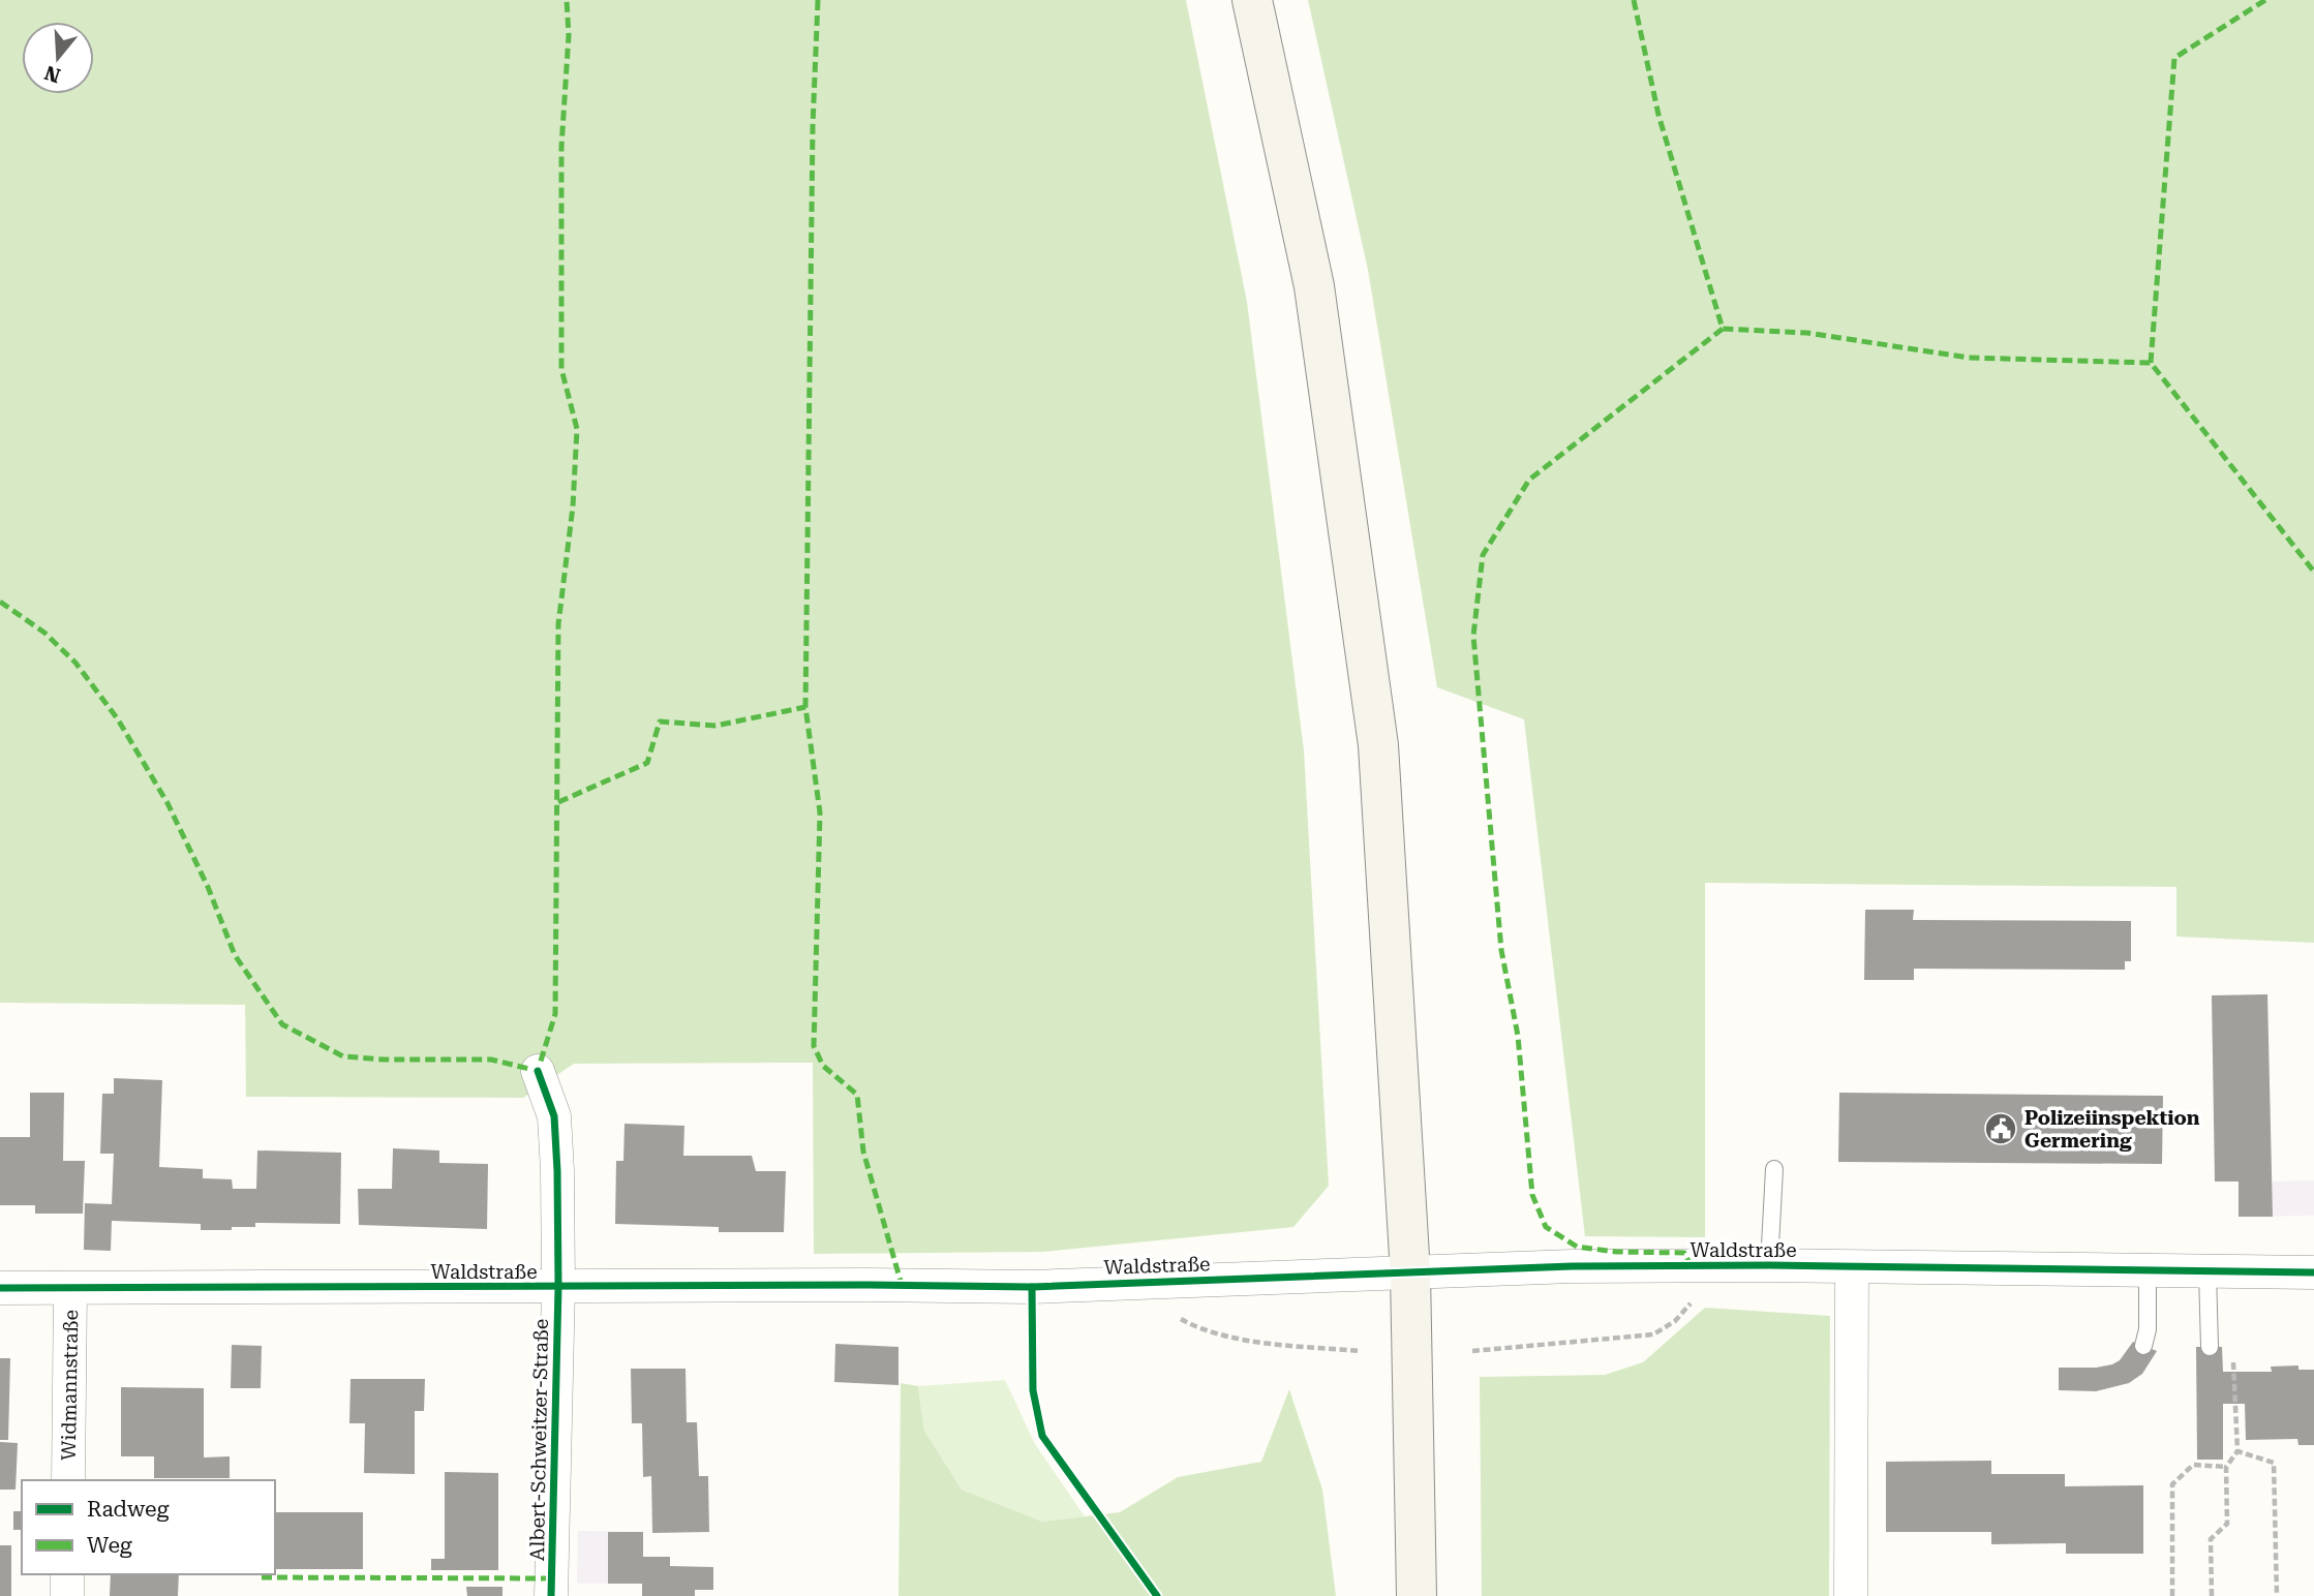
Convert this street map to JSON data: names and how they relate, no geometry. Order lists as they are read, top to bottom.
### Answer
{
  "streets": {
    "street": ["Waldstraße", "Widmannstraße", "Albert-Schweitzer-Straße"]
  },
  "crossings": [
    ["Waldstraße", "Widmannstraße"],
    ["Waldstraße", "Albert-Schweitzer-Straße"]
  ],
  "places": {
    "public building": ["Polizeiinspektion Germering"]
  },
  "legend": ["Radweg", "Weg"],
  "north": "bottom"
}
